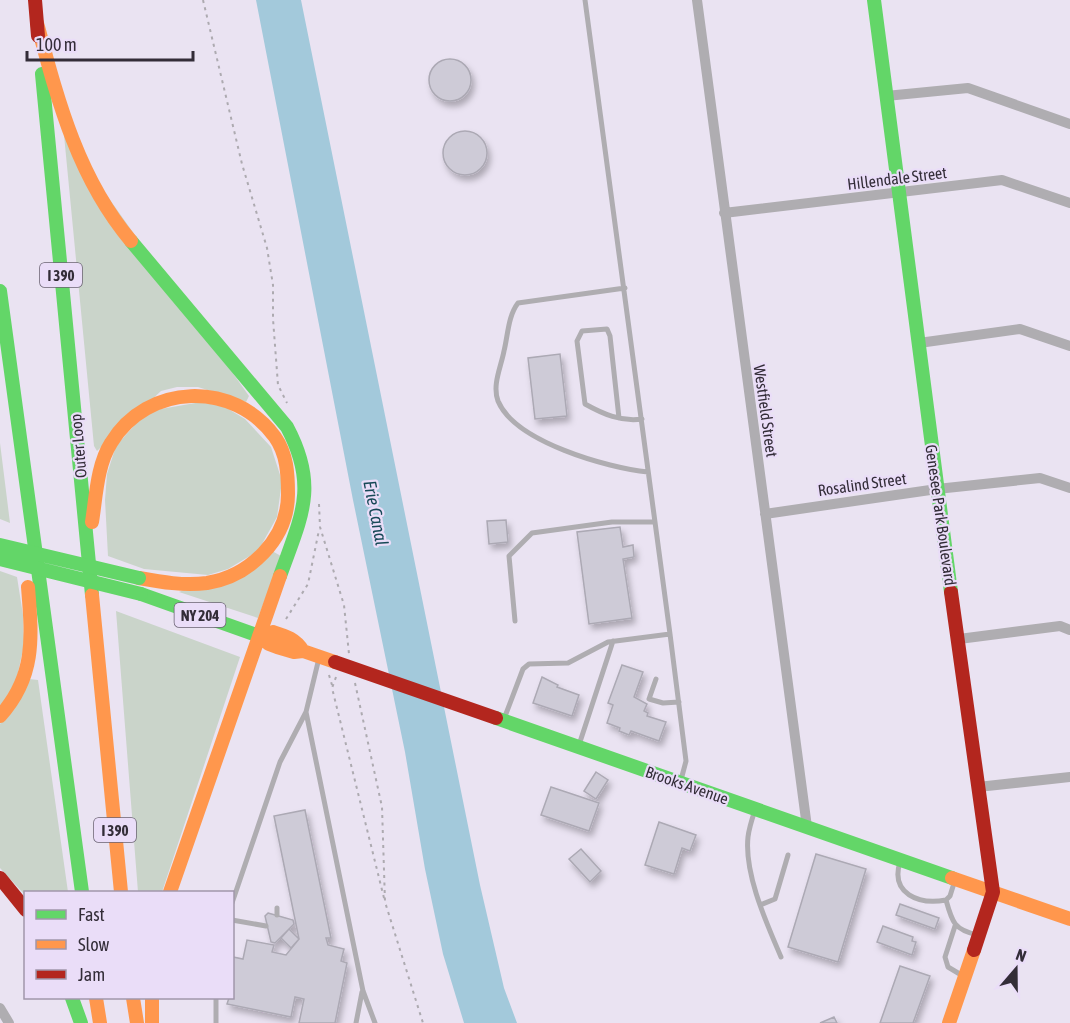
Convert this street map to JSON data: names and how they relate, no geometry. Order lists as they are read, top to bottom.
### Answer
{
  "streets": {
    "main road": [
      "I 390",
      "Outer Loop",
      "Genesee Park Boulevard",
      "NY 204",
      "Brooks Avenue"
    ],
    "street": ["Hillendale Street", "Westfield Street", "Rosalind Street"]
  },
  "crossings": [
    ["Hillendale Street", "Westfield Street"],
    ["Hillendale Street", "Genesee Park Boulevard"],
    ["Westfield Street", "Rosalind Street"],
    ["Westfield Street", "Brooks Avenue"],
    ["Rosalind Street", "Genesee Park Boulevard"],
    ["Genesee Park Boulevard", "Brooks Avenue"]
  ],
  "water": ["Erie Canal"],
  "legend": ["Fast", "Slow", "Jam"],
  "scale_bar": "100 m",
  "north": "top"
}
